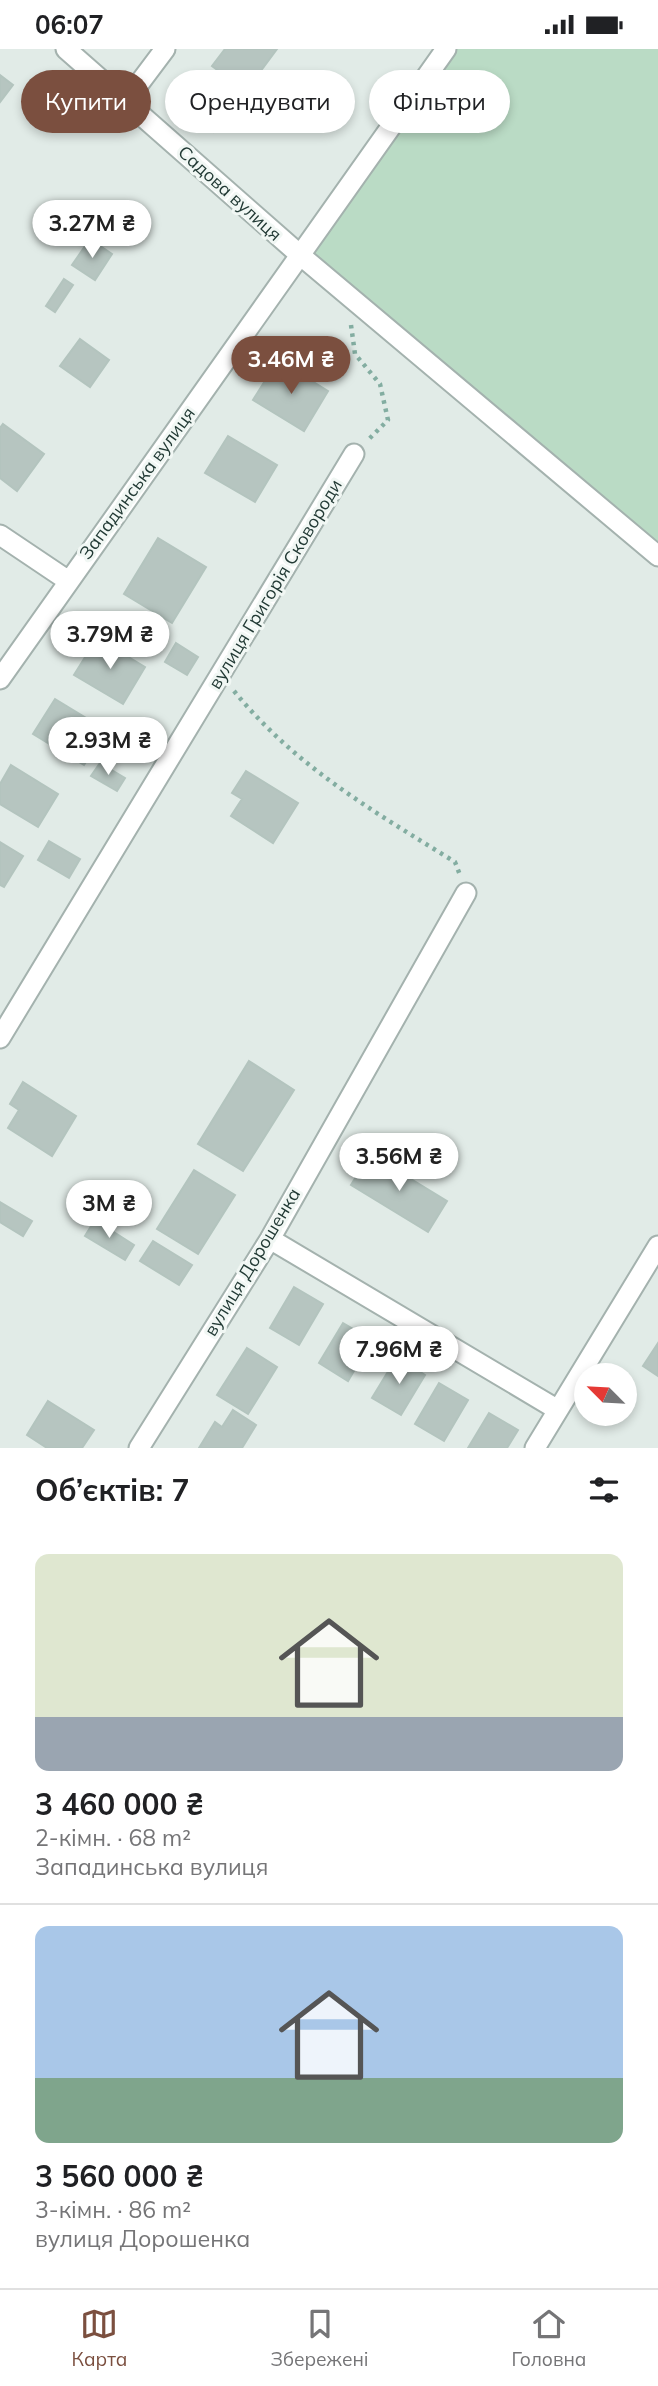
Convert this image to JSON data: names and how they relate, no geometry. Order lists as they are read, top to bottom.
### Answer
{
  "streets": {
    "street": [
      "Садова вулиця",
      "Западинська вулиця",
      "вулиця Григорія Сковороди",
      "вулиця Дорошенка"
    ]
  },
  "crossings": [
    ["Садова вулиця", "Западинська вулиця"]
  ],
  "north": "top left",
  "page": {
    "status": "06:07",
    "chip": ["Купити", "Орендувати", "Фільтри"],
    "price": [
      "3.27M ₴",
      "3.46M ₴",
      "3.79M ₴",
      "2.93M ₴",
      "3.56M ₴",
      "3M ₴",
      "7.96M ₴"
    ],
    "heading": "Об’єктів: 7",
    "list": [
      {
        "name": "3 460 000 ₴",
        "note": "2-кімн. · 68 m² · Западинська вулиця"
      },
      {
        "name": "3 560 000 ₴",
        "note": "3-кімн. · 86 m² · вулиця Дорошенка"
      }
    ],
    "tabs": ["Карта", "Збережені", "Головна"]
  }
}
